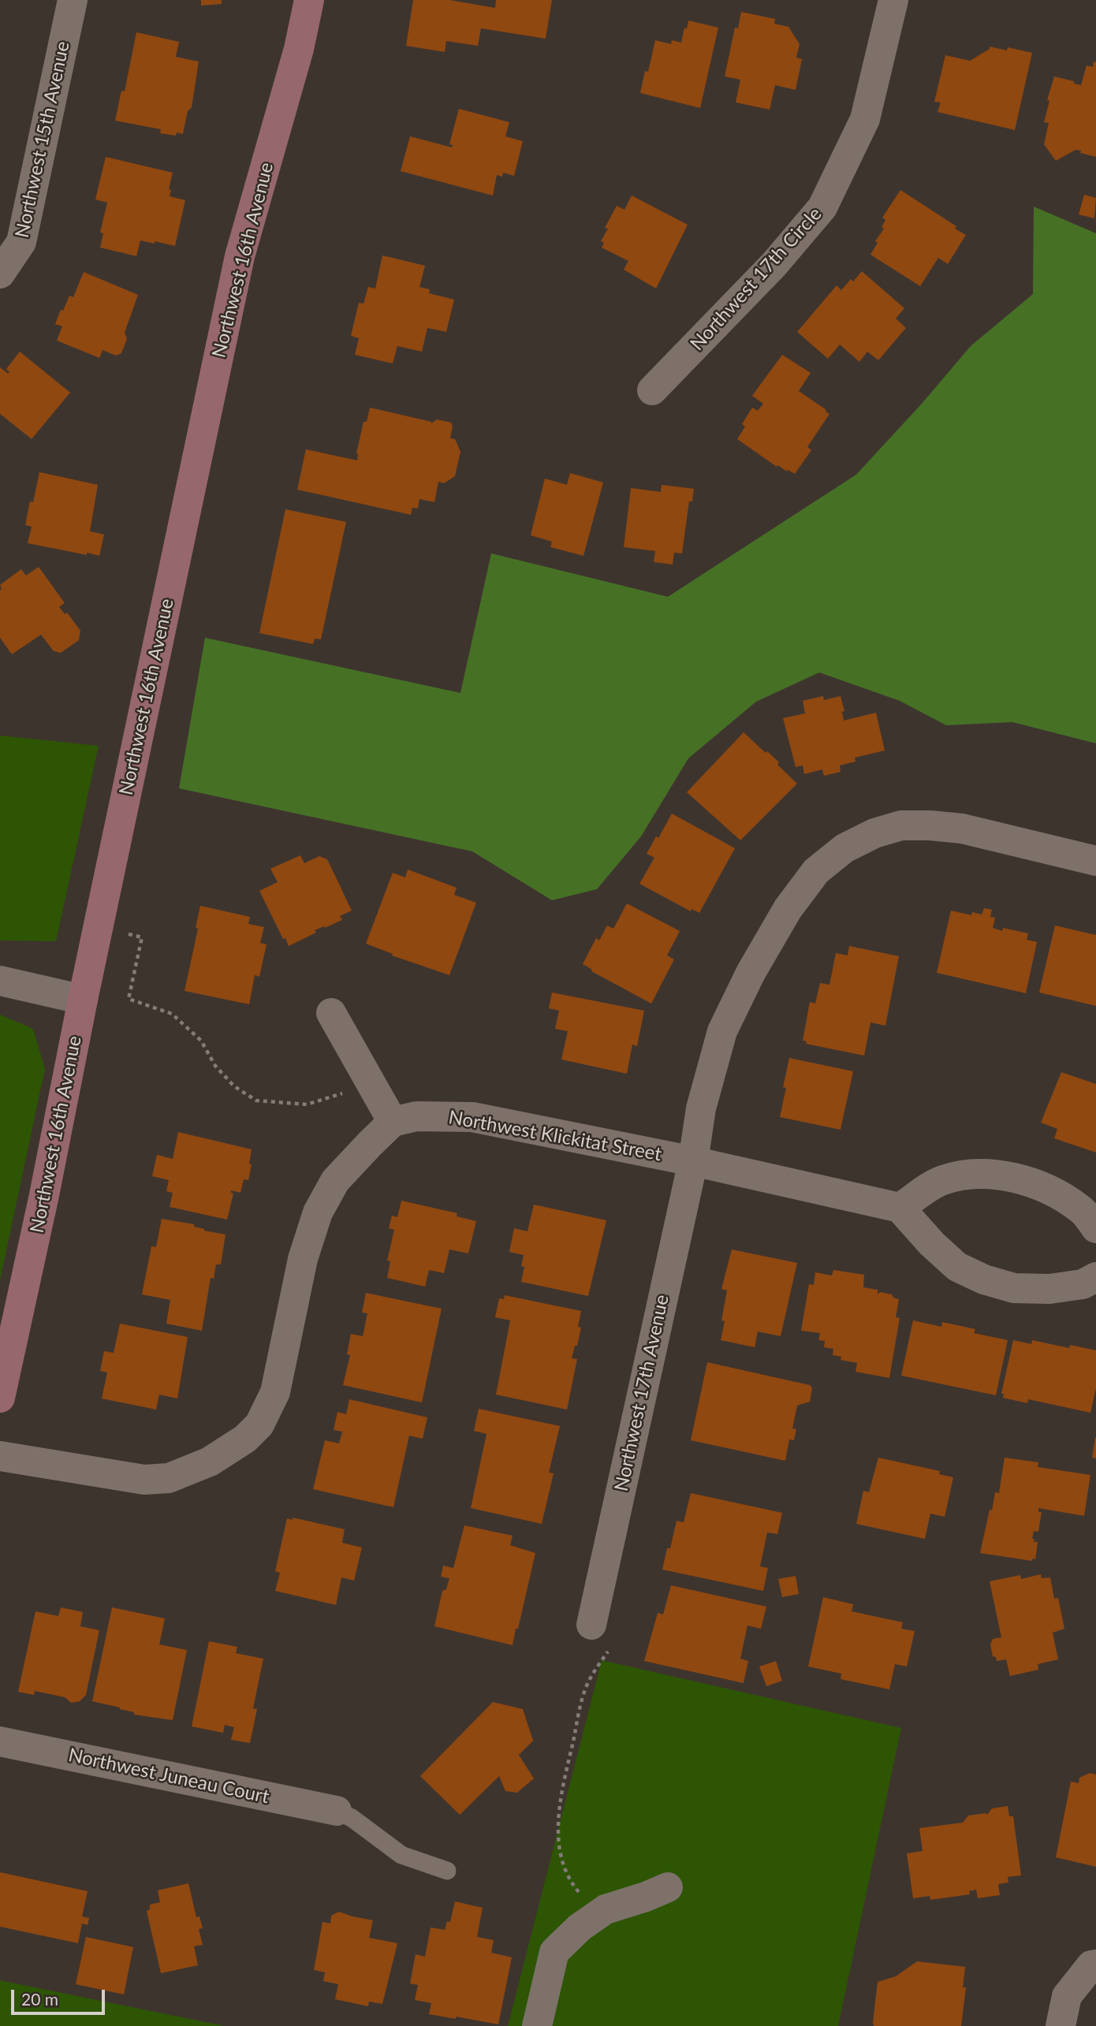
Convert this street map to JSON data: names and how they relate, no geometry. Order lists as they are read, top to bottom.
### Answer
{
  "streets": {
    "street": [
      "Northwest 15th Avenue",
      "Northwest 16th Avenue",
      "Northwest 17th Circle",
      "Northwest Klickitat Street",
      "Northwest 17th Avenue",
      "Northwest Juneau Court"
    ]
  },
  "crossings": [
    ["Northwest Klickitat Street", "Northwest 17th Avenue"]
  ],
  "scale_bar": "20 m"
}
